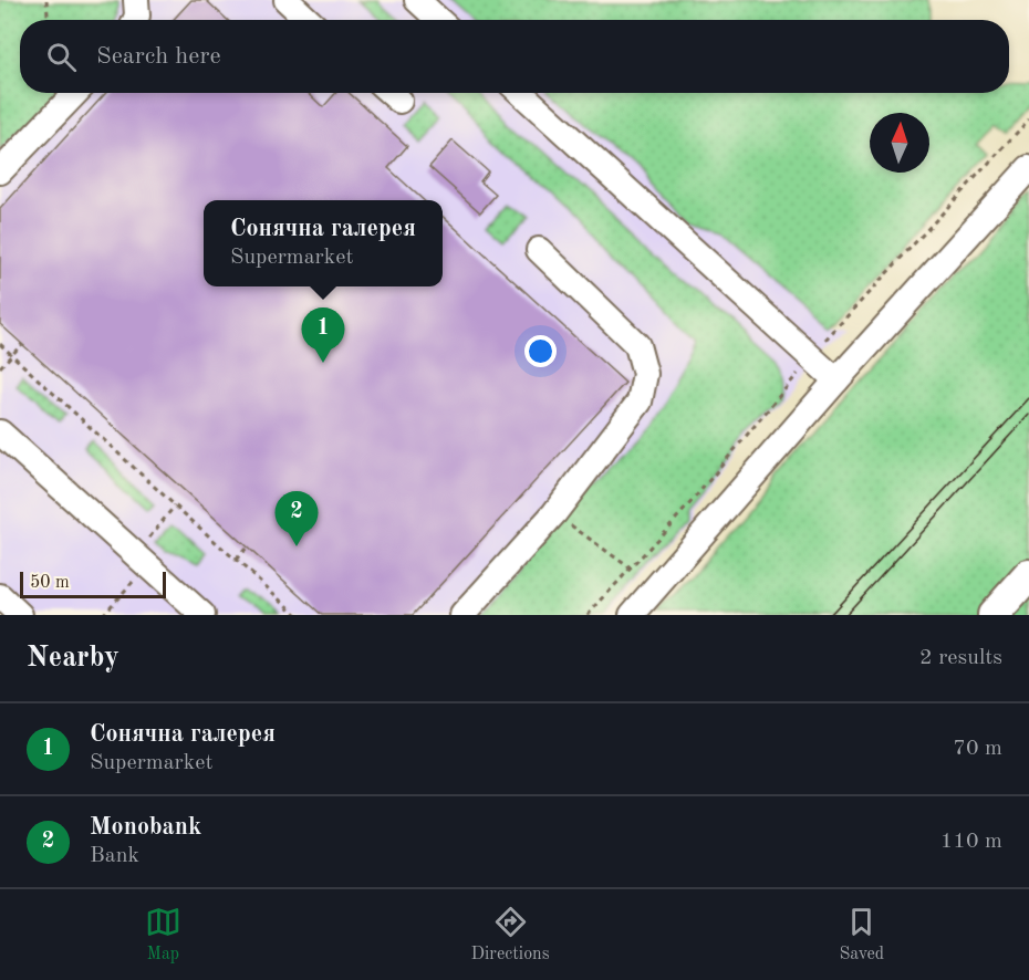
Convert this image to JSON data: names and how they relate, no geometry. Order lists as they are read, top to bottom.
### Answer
{
  "scale_bar": "50 m",
  "north": "top",
  "page": {
    "search": "Search here",
    "popup": ["Сонячна галерея", "Supermarket"],
    "pins": ["1", "2"],
    "scale": "50 m",
    "heading": ["Nearby", "2 results"],
    "list": [
      {
        "mark": "1",
        "name": "Сонячна галерея",
        "note": "Supermarket",
        "value": "70 m"
      },
      {
        "mark": "2",
        "name": "Monobank",
        "note": "Bank",
        "value": "110 m"
      }
    ],
    "nav": ["Map", "Directions", "Saved"]
  }
}
